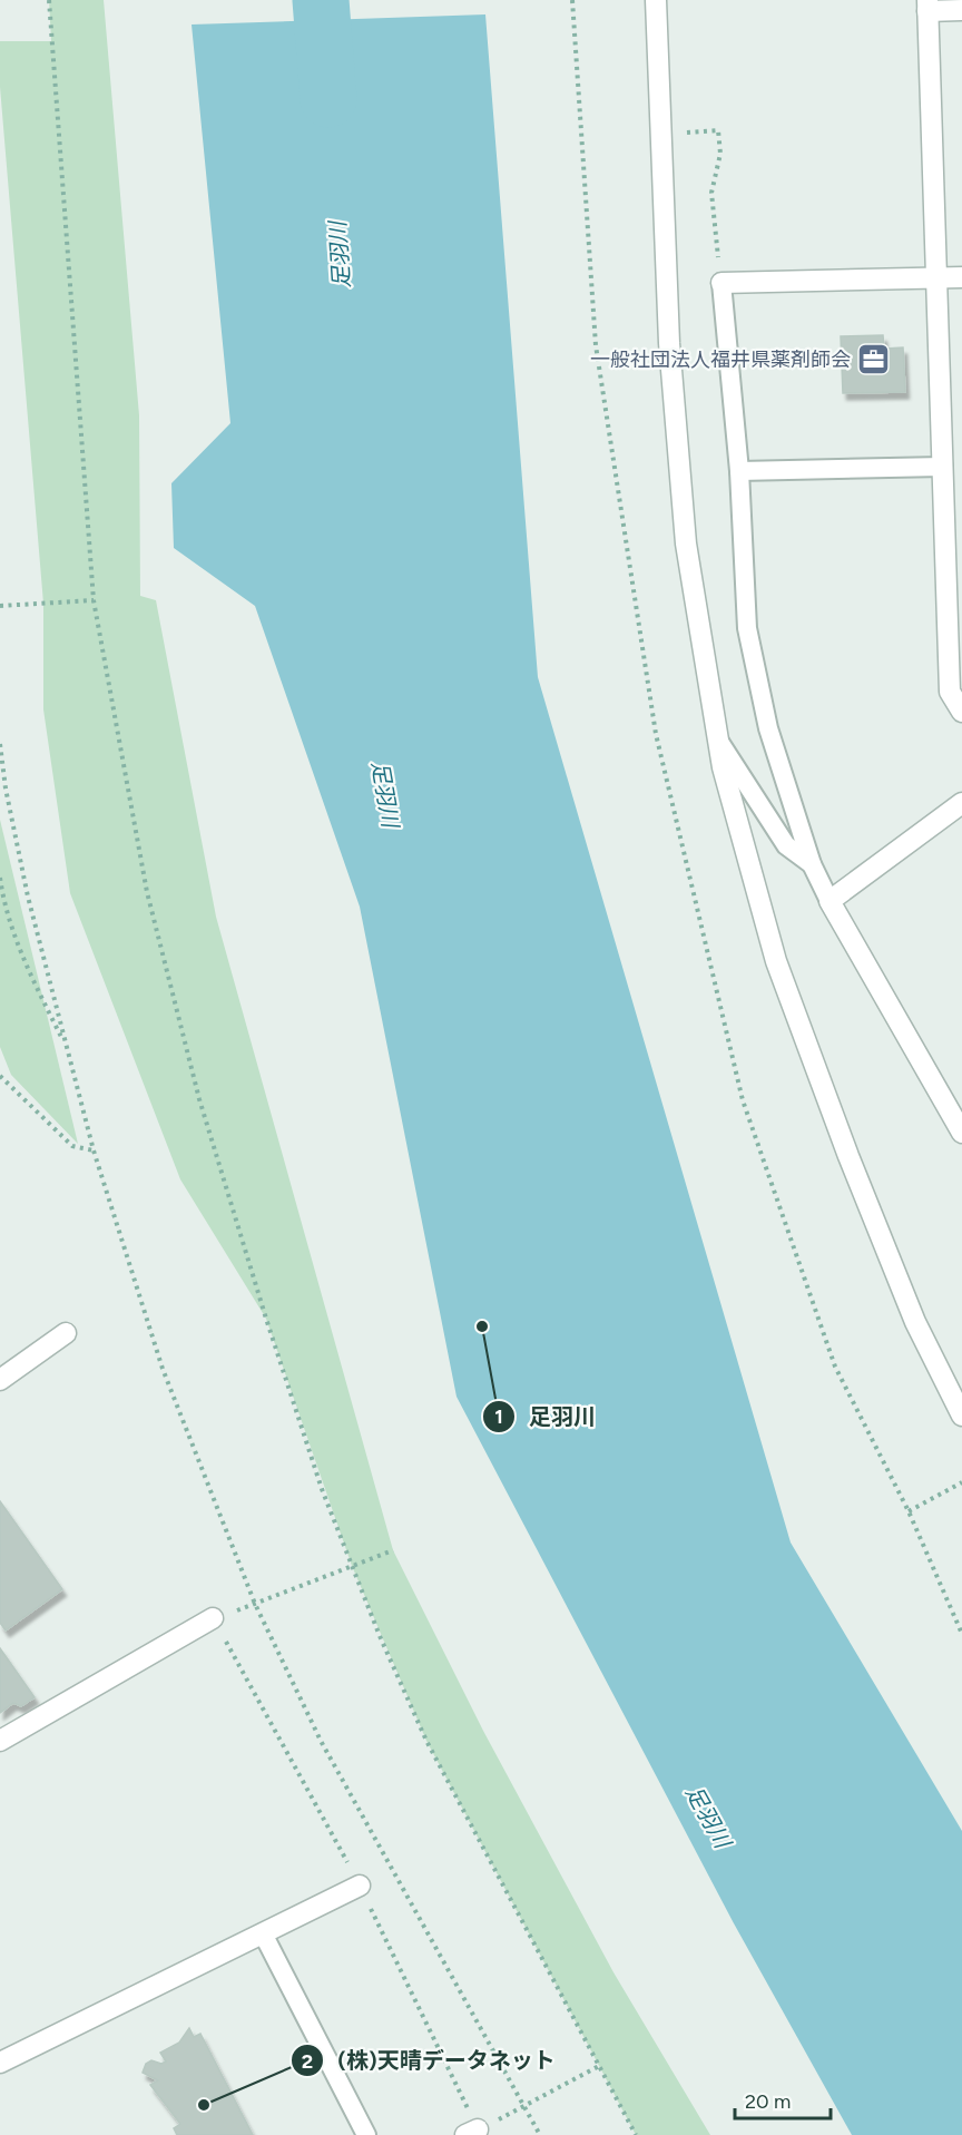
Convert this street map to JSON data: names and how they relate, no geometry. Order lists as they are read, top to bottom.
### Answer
{
  "water": ["足羽川"],
  "places": {
    "office": ["一般社団法人福井県薬剤師会"],
    "other": ["足羽川", "(株)天晴データネット"]
  },
  "scale_bar": "20 m"
}
